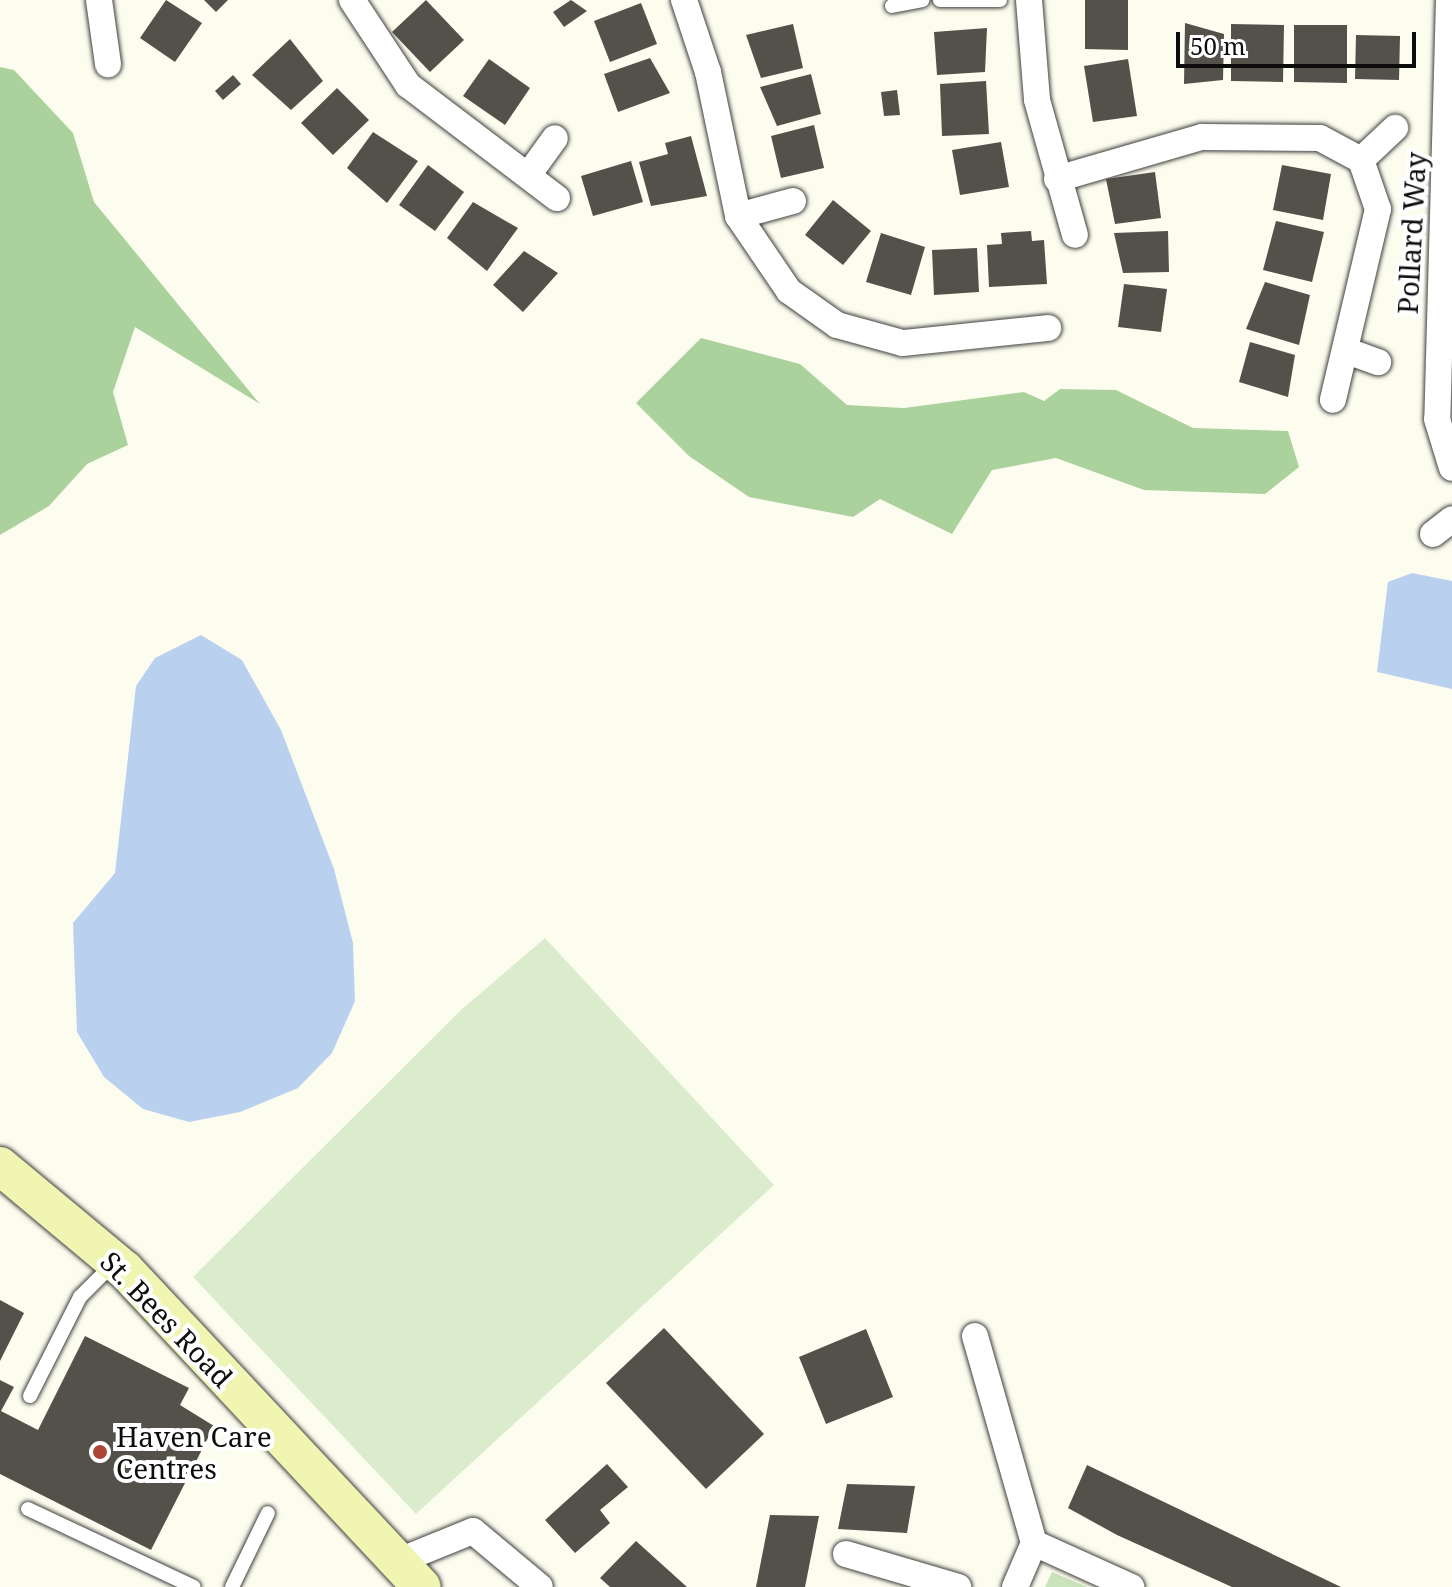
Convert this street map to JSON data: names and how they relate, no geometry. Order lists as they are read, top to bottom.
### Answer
{
  "streets": {
    "main road": ["St. Bees Road"],
    "street": ["Pollard Way"]
  },
  "places": ["Haven Care Centres"],
  "scale_bar": "50 m"
}
